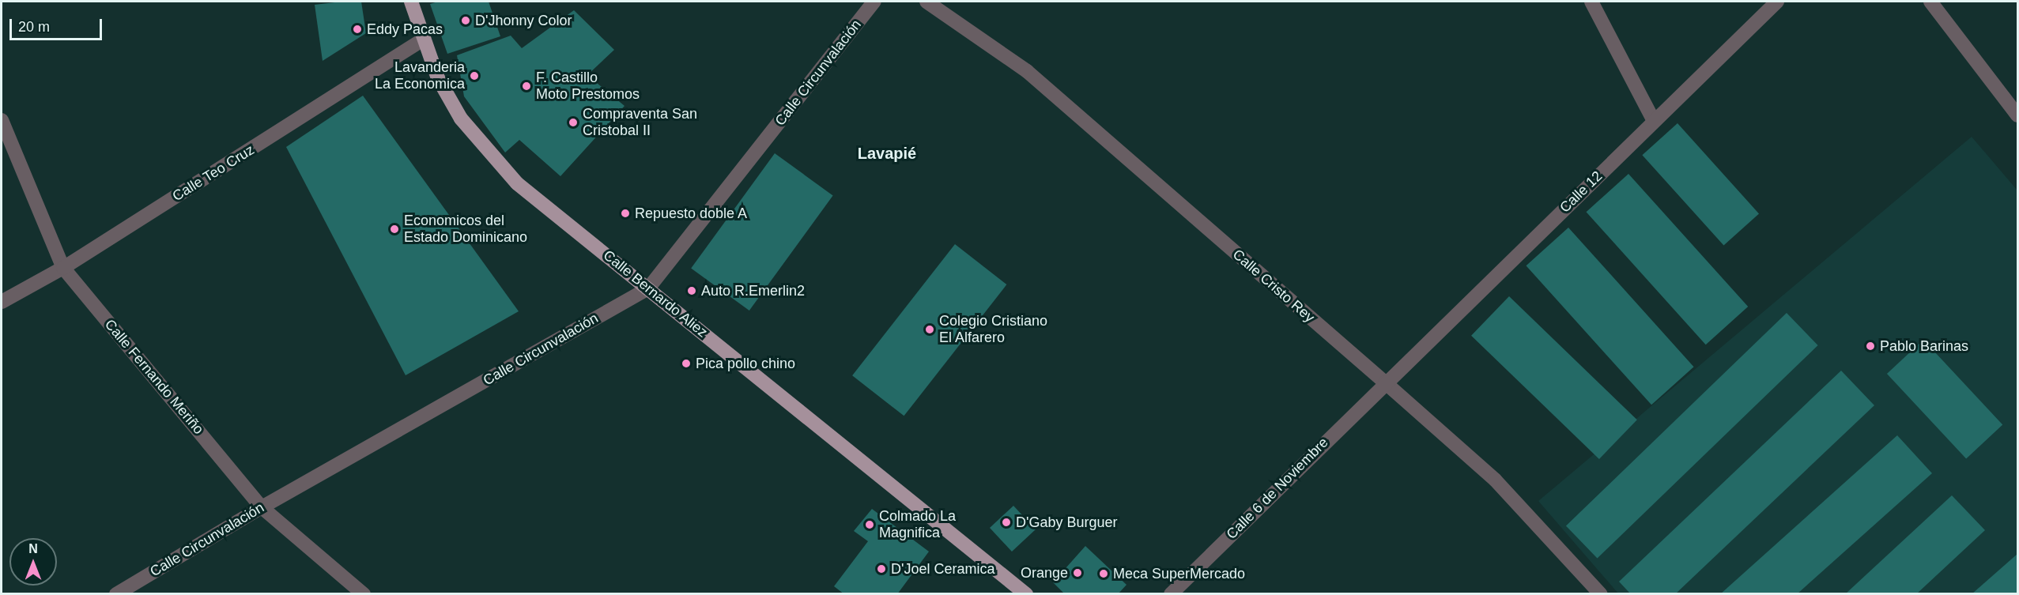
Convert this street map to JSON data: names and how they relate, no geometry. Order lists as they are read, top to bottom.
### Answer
{
  "streets": {
    "main road": ["Calle Bernardo Aliez"],
    "street": [
      "Calle Circunvalación",
      "Calle Teo Cruz",
      "Calle 12",
      "Calle Cristo Rey",
      "Calle Fernando Meriño",
      "Calle 6 de Noviembre"
    ]
  },
  "crossings": [
    ["Calle Circunvalación", "Calle Bernardo Aliez"],
    ["Calle Circunvalación", "Calle Fernando Meriño"],
    ["Calle Teo Cruz", "Calle Bernardo Aliez"],
    ["Calle Teo Cruz", "Calle Fernando Meriño"],
    ["Calle 12", "Calle Cristo Rey"],
    ["Calle 12", "Calle 6 de Noviembre"],
    ["Calle Cristo Rey", "Calle 6 de Noviembre"]
  ],
  "districts": ["Lavapié"],
  "places": [
    "D'Jhonny Color",
    "Eddy Pacas",
    "Lavanderia La Economica",
    "F. Castillo Moto Prestomos",
    "Compraventa San Cristobal II",
    "Repuesto doble A",
    "Economicos del Estado Dominicano",
    "Auto R.Emerlin2",
    "Colegio Cristiano El Alfarero",
    "Pablo Barinas",
    "Pica pollo chino",
    "D'Gaby Burguer",
    "Colmado La Magnifica",
    "D'Joel Ceramica",
    "Orange",
    "Meca SuperMercado"
  ],
  "scale_bar": "20 m",
  "north": "top"
}
